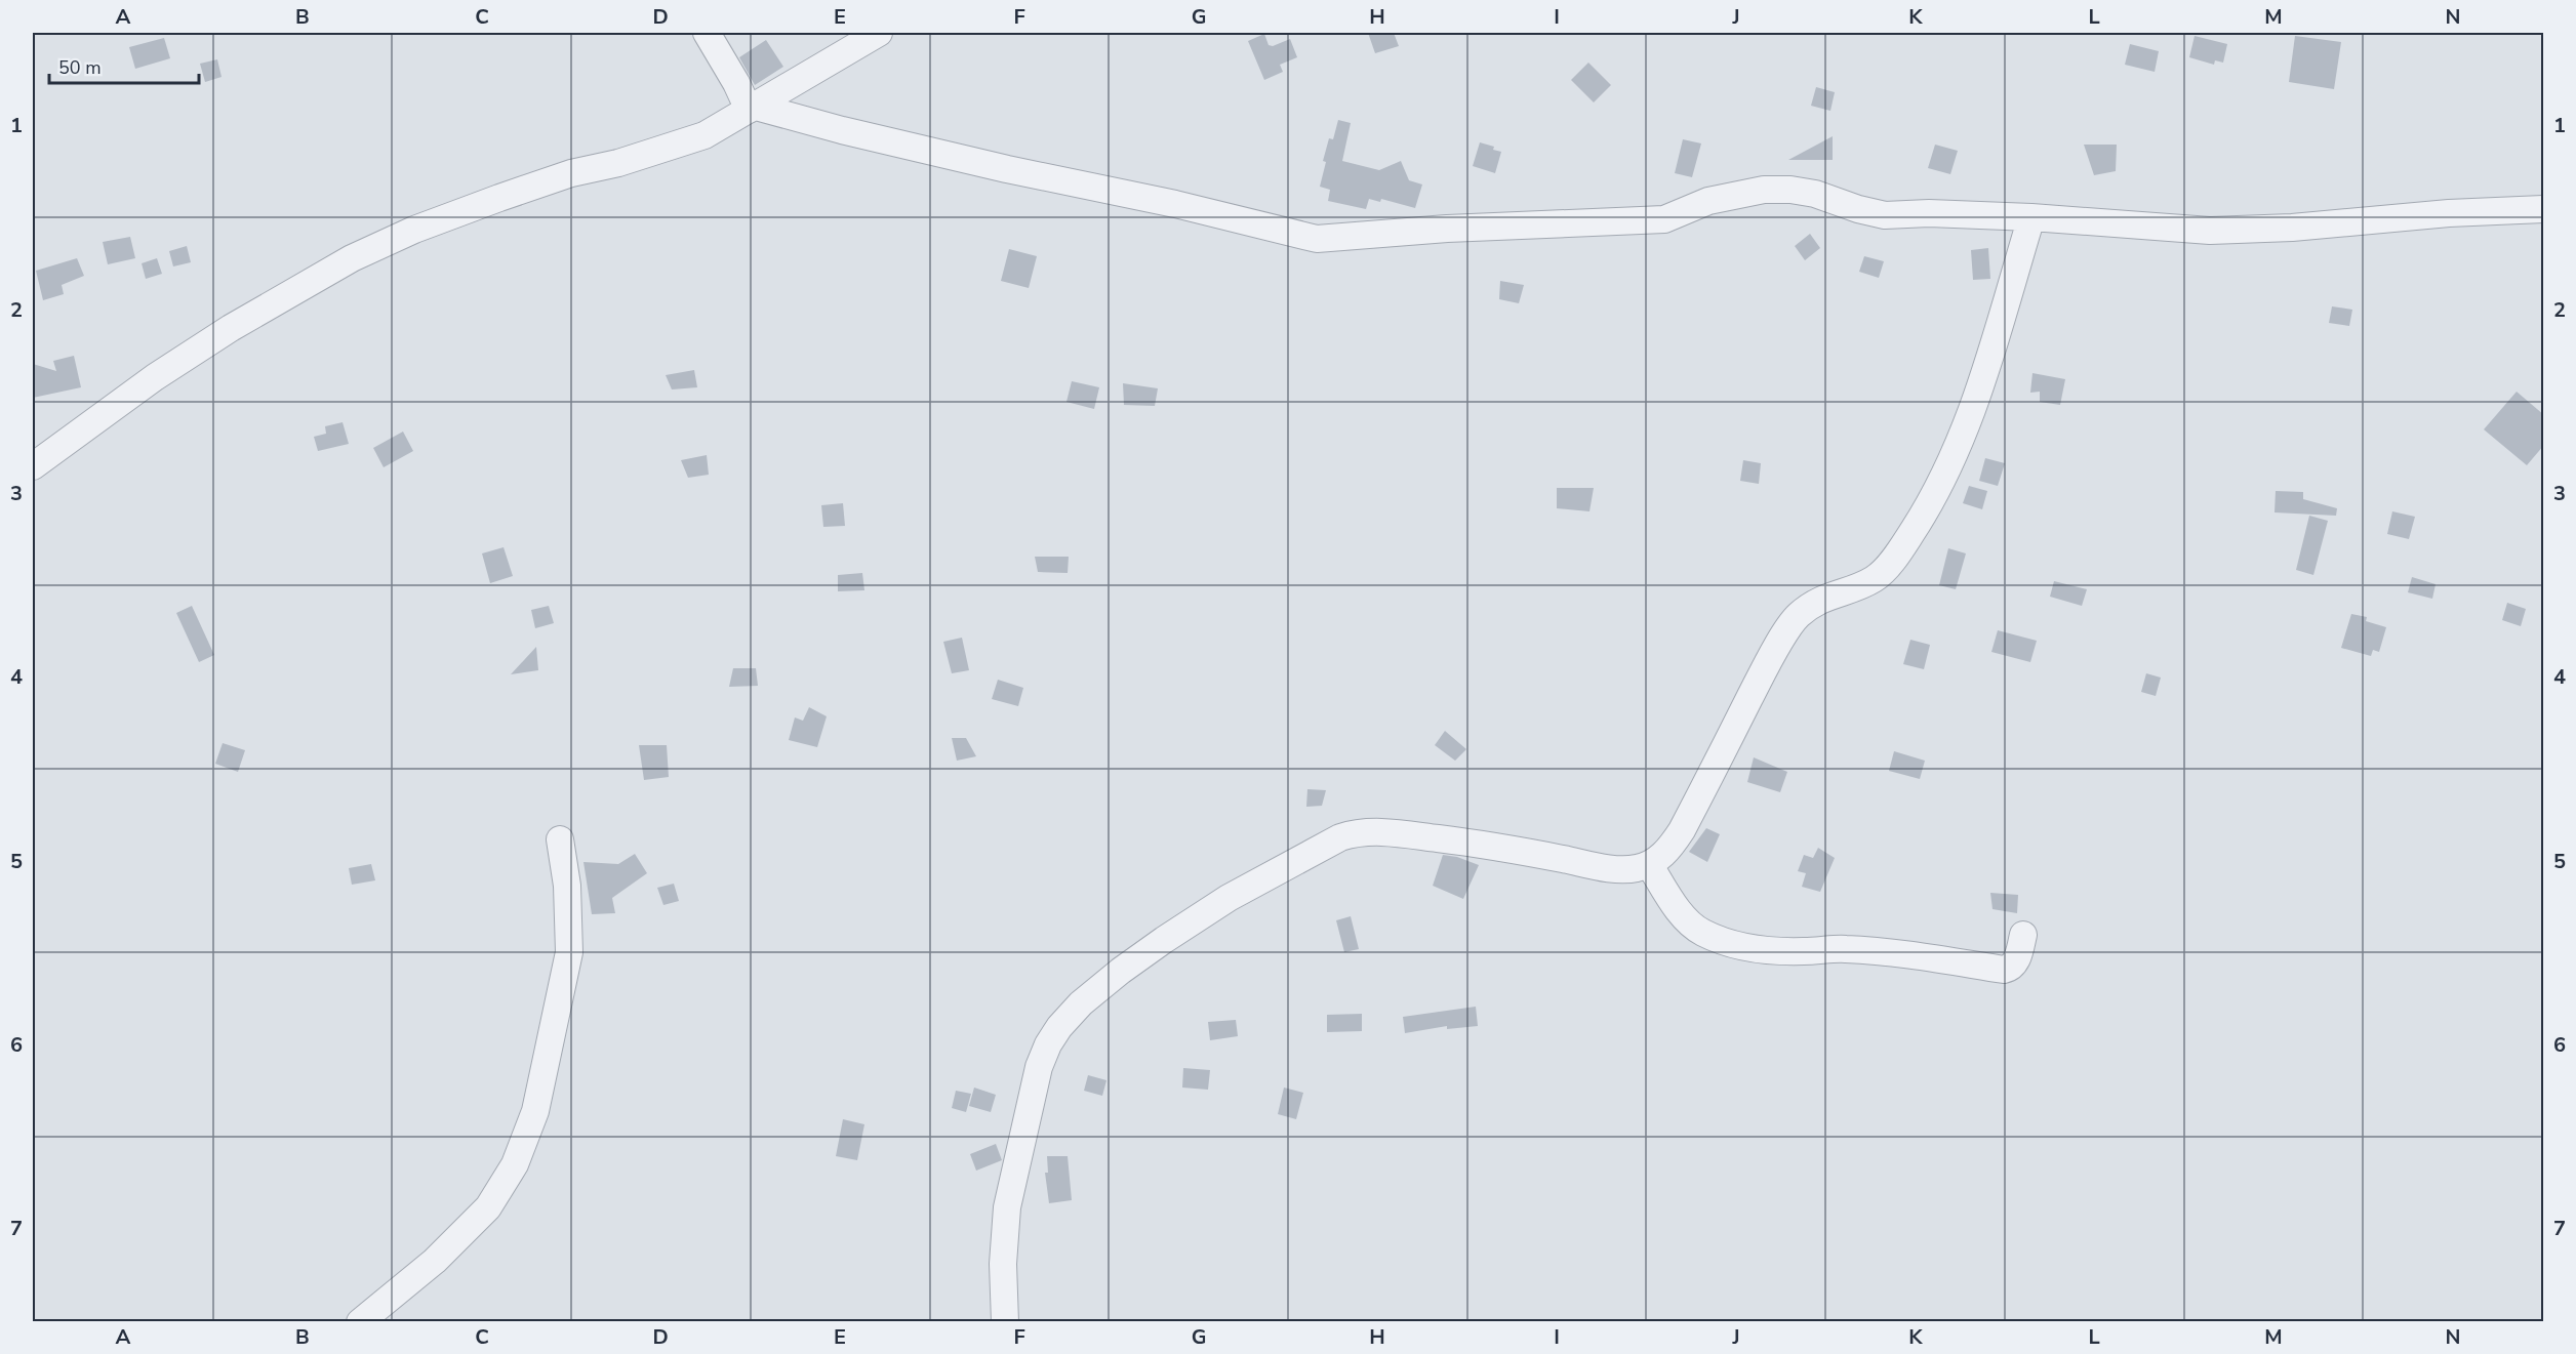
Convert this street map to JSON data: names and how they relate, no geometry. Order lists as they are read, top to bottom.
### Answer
{
  "scale_bar": "50 m",
  "grid": {
    "columns": [
      "A",
      "B",
      "C",
      "D",
      "E",
      "F",
      "G",
      "H",
      "I",
      "J",
      "K",
      "L",
      "M",
      "N"
    ],
    "rows": [
      "1",
      "2",
      "3",
      "4",
      "5",
      "6",
      "7"
    ]
  }
}
